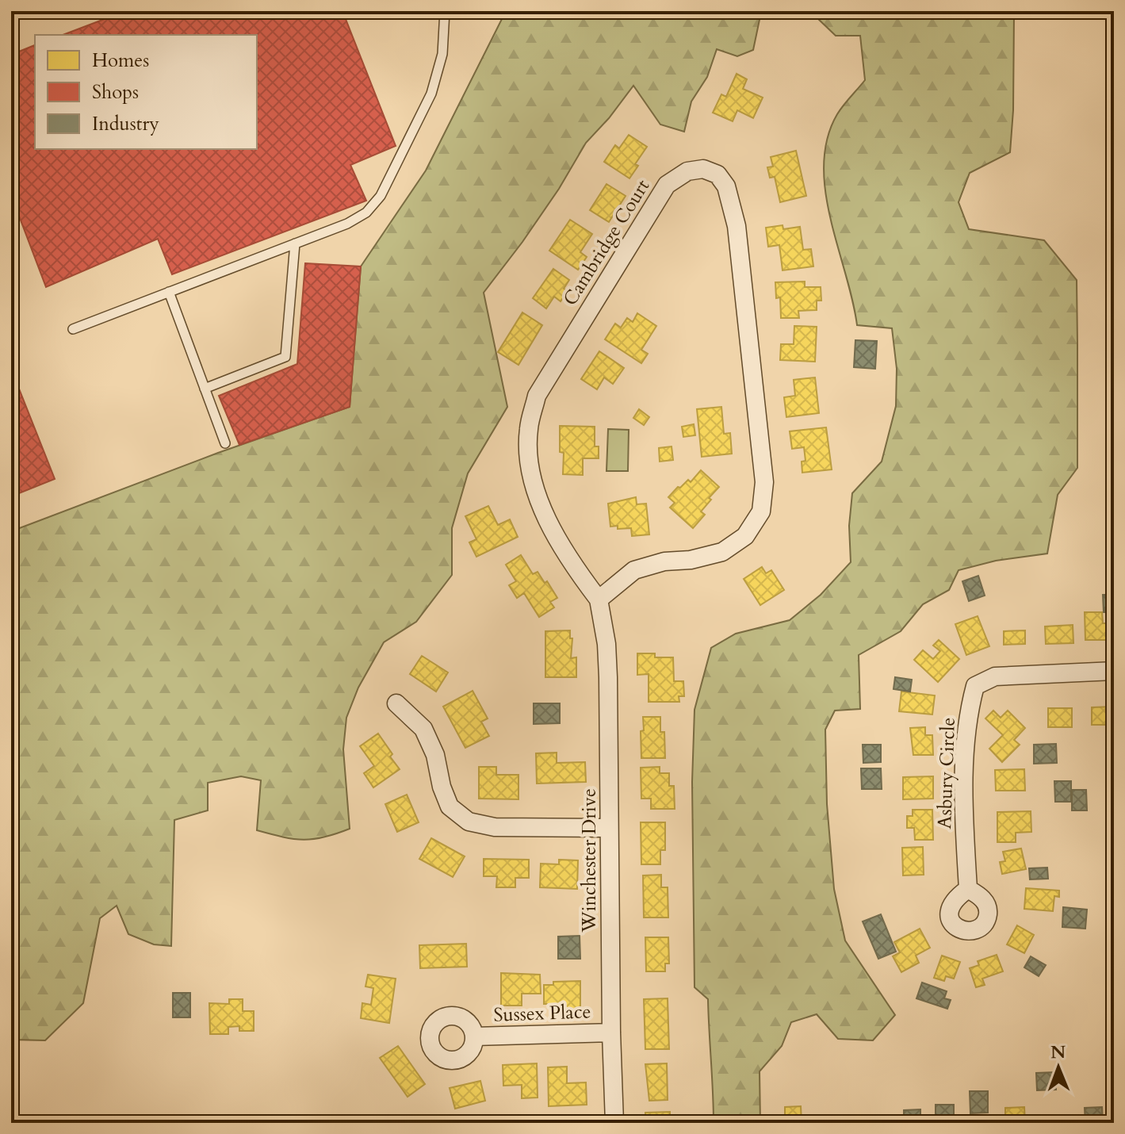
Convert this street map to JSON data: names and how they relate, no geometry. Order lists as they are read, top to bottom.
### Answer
{
  "streets": {
    "street": [
      "Cambridge Court",
      "Asbury Circle",
      "Winchester Drive",
      "Sussex Place"
    ]
  },
  "crossings": [
    ["Cambridge Court", "Winchester Drive"],
    ["Winchester Drive", "Sussex Place"]
  ],
  "legend": ["Homes", "Shops", "Industry"],
  "north": "top"
}
